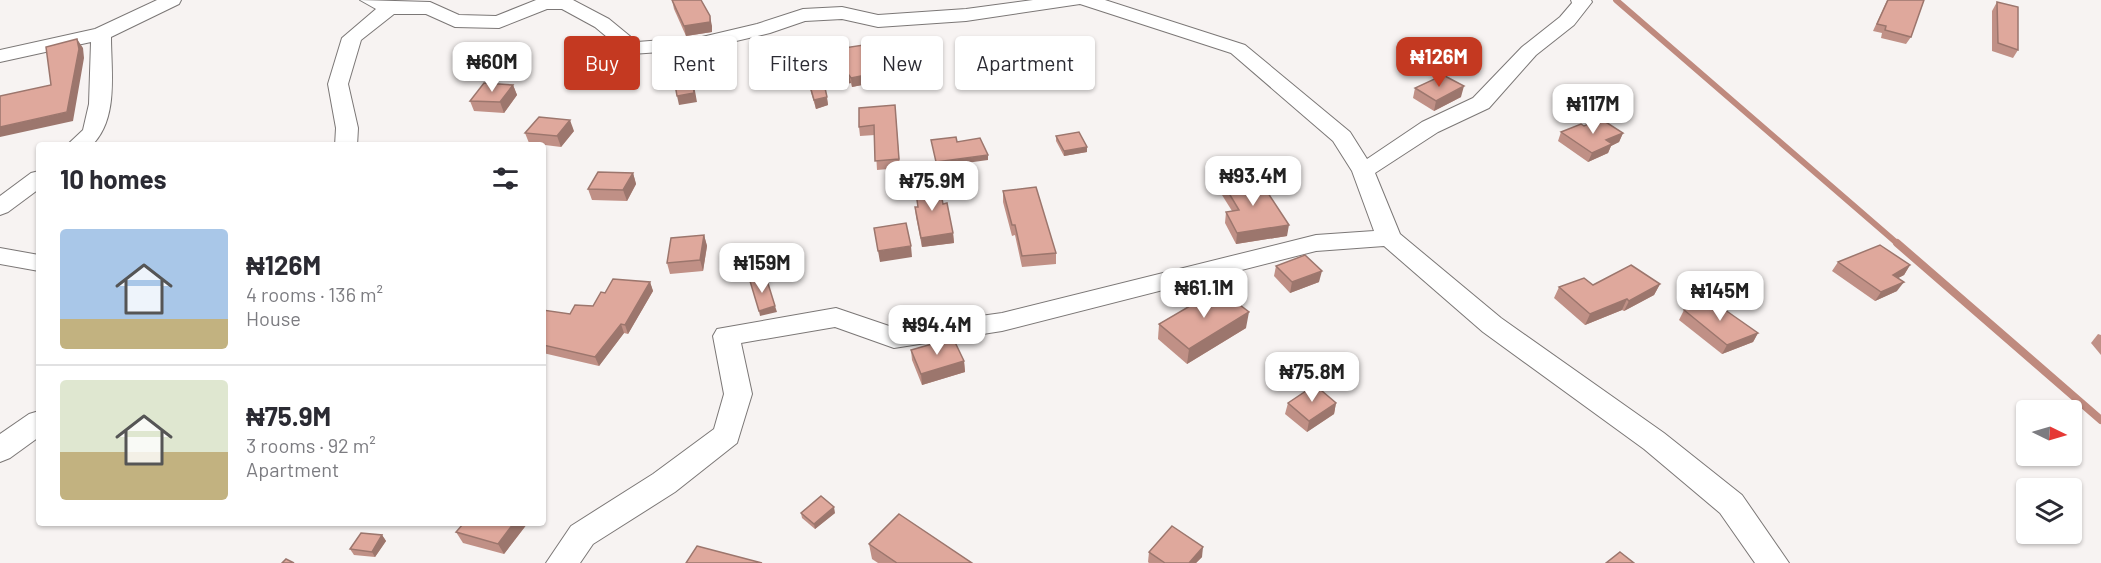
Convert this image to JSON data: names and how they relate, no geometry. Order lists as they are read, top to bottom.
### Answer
{
  "north": "right",
  "page": {
    "chip": [
      "Buy",
      "Rent",
      "Filters",
      "New",
      "Apartment"
    ],
    "price": [
      "₦126M",
      "₦60M",
      "₦117M",
      "₦93.4M",
      "₦75.9M",
      "₦159M",
      "₦61.1M",
      "₦145M",
      "₦94.4M",
      "₦75.8M"
    ],
    "heading": "10 homes",
    "list": [
      {
        "name": "₦126M",
        "note": "4 rooms · 136 m² · House"
      },
      {
        "name": "₦75.9M",
        "note": "3 rooms · 92 m² · Apartment"
      }
    ]
  }
}
